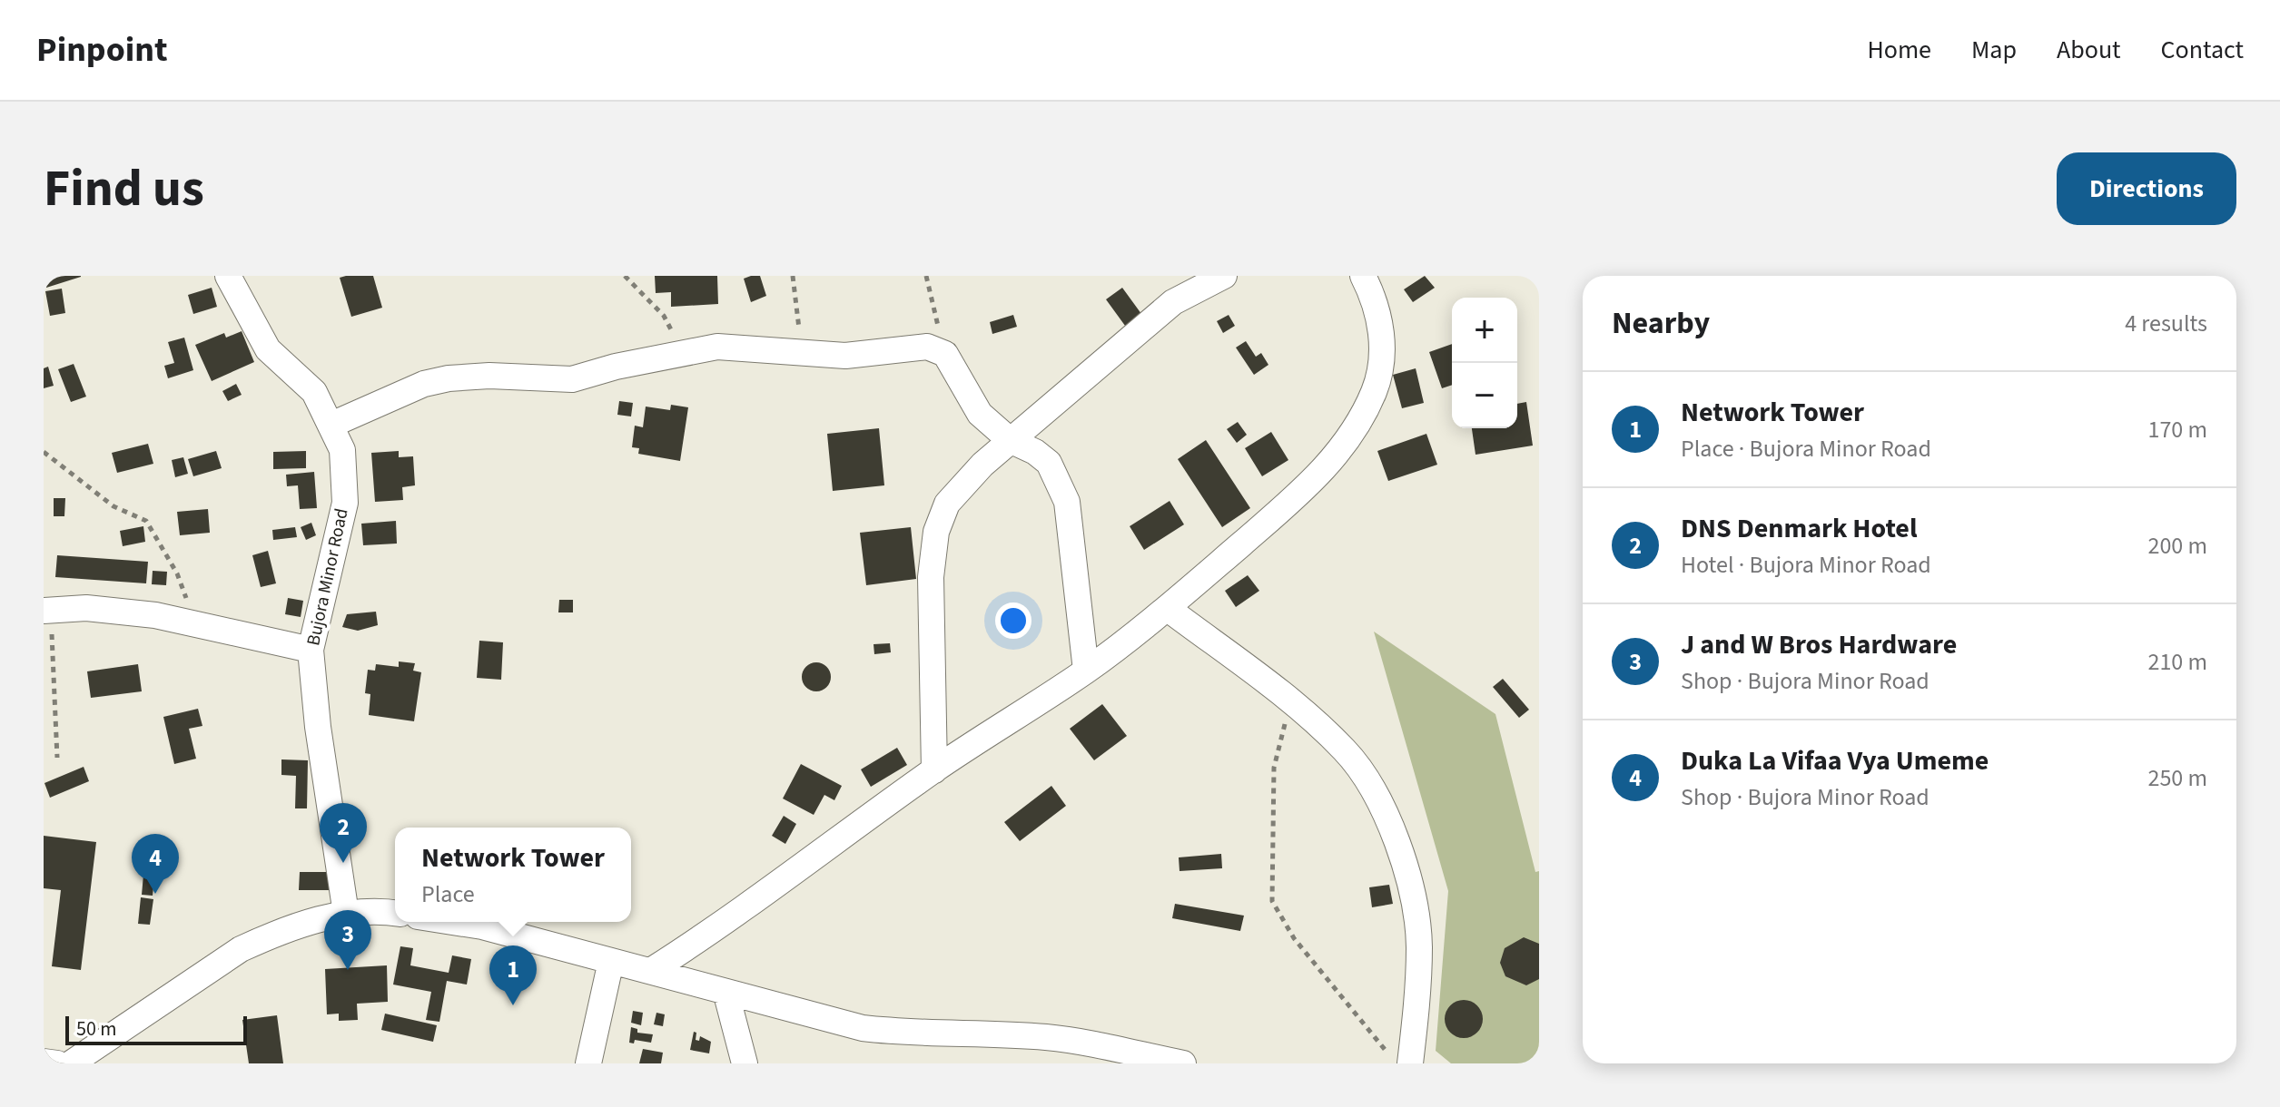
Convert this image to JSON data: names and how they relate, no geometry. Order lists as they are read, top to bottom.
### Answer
{
  "streets": {
    "street": ["Bujora Minor Road"]
  },
  "scale_bar": "50 m",
  "page": {
    "header": "Pinpoint",
    "nav": [
      "Home",
      "Map",
      "About",
      "Contact"
    ],
    "buttons": "Directions",
    "title": "Find us",
    "heading": ["Nearby", "4 results"],
    "map_buttons": ["+", "−"],
    "list": [
      {
        "mark": "1",
        "name": "Network Tower",
        "note": "Place · Bujora Minor Road",
        "value": "170 m"
      },
      {
        "mark": "2",
        "name": "DNS Denmark Hotel",
        "note": "Hotel · Bujora Minor Road",
        "value": "200 m"
      },
      {
        "mark": "3",
        "name": "J and W Bros Hardware",
        "note": "Shop · Bujora Minor Road",
        "value": "210 m"
      },
      {
        "mark": "4",
        "name": "Duka La Vifaa Vya Umeme",
        "note": "Shop · Bujora Minor Road",
        "value": "250 m"
      }
    ],
    "pins": [
      "2",
      "4",
      "3",
      "1"
    ],
    "popup": ["Network Tower", "Place"],
    "scale": "50 m"
  }
}
